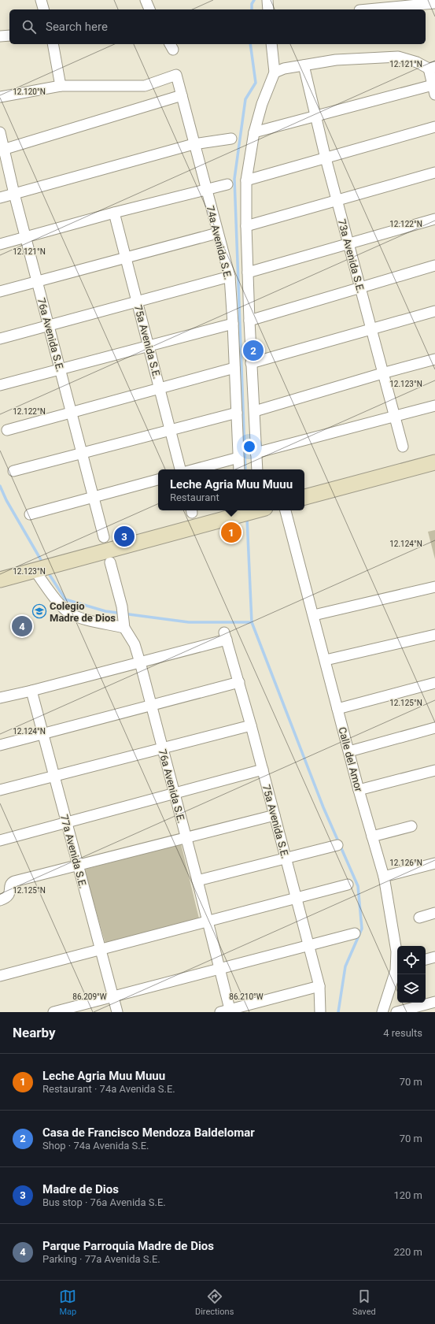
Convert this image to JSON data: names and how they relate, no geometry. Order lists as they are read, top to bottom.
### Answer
{
  "streets": {
    "street": [
      "74a Avenida S.E.",
      "73a Avenida S.E.",
      "76a Avenida S.E.",
      "75a Avenida S.E.",
      "Calle del Amor",
      "77a Avenida S.E."
    ]
  },
  "crossings": [
    ["76a Avenida S.E.", "75a Avenida S.E."]
  ],
  "places": {
    "school or university": ["Colegio Madre de Dios"]
  },
  "page": {
    "search": "Search here",
    "pins": [
      "2",
      "1",
      "3",
      "4"
    ],
    "popup": ["Leche Agria Muu Muuu", "Restaurant"],
    "heading": ["Nearby", "4 results"],
    "list": [
      {
        "mark": "1",
        "name": "Leche Agria Muu Muuu",
        "note": "Restaurant · 74a Avenida S.E.",
        "value": "70 m"
      },
      {
        "mark": "2",
        "name": "Casa de Francisco Mendoza Baldelomar",
        "note": "Shop · 74a Avenida S.E.",
        "value": "70 m"
      },
      {
        "mark": "3",
        "name": "Madre de Dios",
        "note": "Bus stop · 76a Avenida S.E.",
        "value": "120 m"
      },
      {
        "mark": "4",
        "name": "Parque Parroquia Madre de Dios",
        "note": "Parking · 77a Avenida S.E.",
        "value": "220 m"
      }
    ],
    "nav": ["Map", "Directions", "Saved"]
  },
  "coordinates": [
    "12.121°N",
    "12.120°N",
    "12.122°N",
    "12.123°N",
    "12.124°N",
    "12.125°N",
    "12.126°N",
    "86.209°W",
    "86.210°W"
  ]
}
